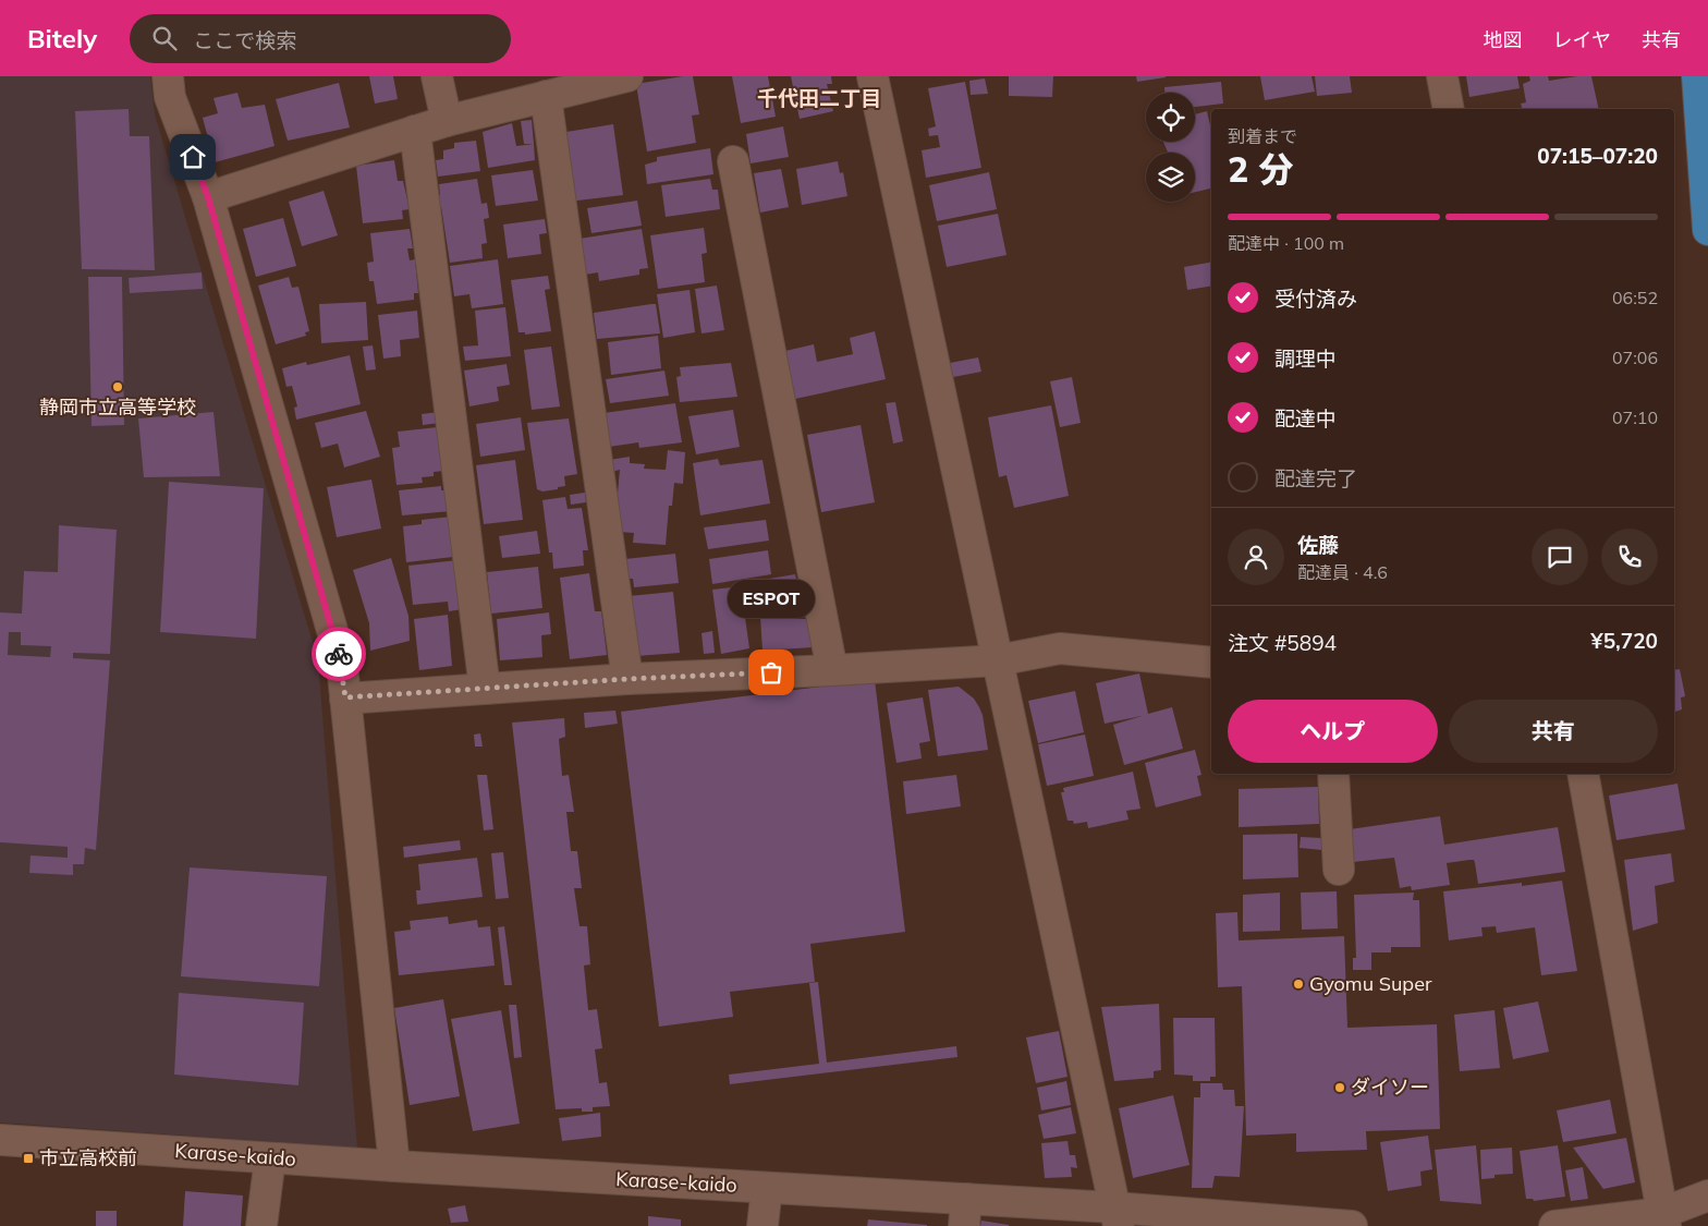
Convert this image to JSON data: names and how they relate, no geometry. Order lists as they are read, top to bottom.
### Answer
{
  "streets": {
    "street": ["Karase-kaido"]
  },
  "districts": ["千代田二丁目"],
  "places": {
    "other": [
      "静岡市立高等学校",
      "ESPOT",
      "Gyomu Super",
      "ダイソー"
    ],
    "transit": ["市立高校前"]
  },
  "page": {
    "header": "Bitely",
    "search": "ここで検索",
    "nav": ["地図", "レイヤ", "共有"],
    "heading": ["2 分", "到着まで", "07:15–07:20"],
    "panel": [
      "佐藤",
      "配達員 · 4.6",
      "注文 #5894",
      "¥5,720"
    ],
    "bar": "配達中 · 100 m",
    "list": [
      ["受付済み", "06:52"],
      ["調理中", "07:06"],
      ["配達中", "07:10"],
      "配達完了"
    ],
    "bubble": "ESPOT",
    "buttons": ["ヘルプ", "共有"]
  }
}
